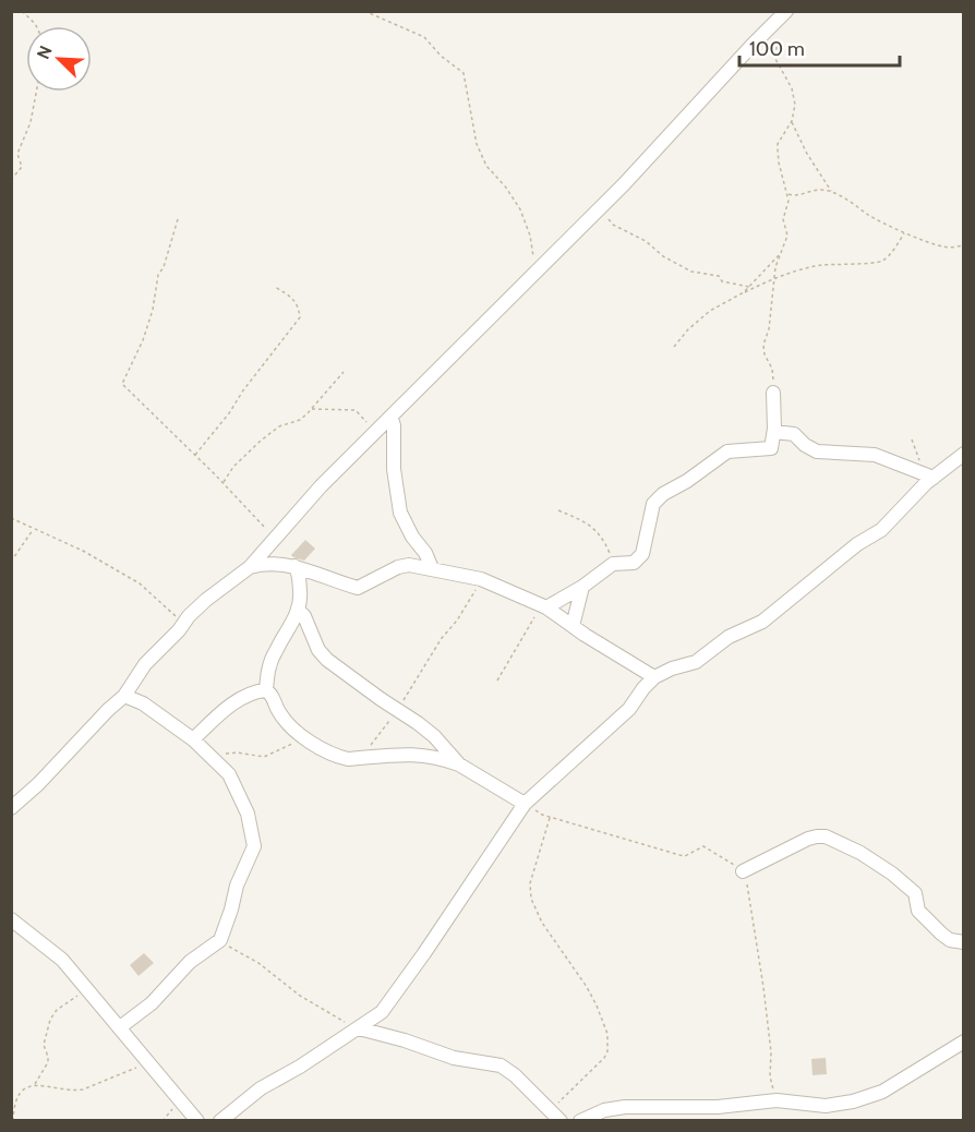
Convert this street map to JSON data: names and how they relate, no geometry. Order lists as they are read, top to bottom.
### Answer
{
  "scale_bar": "100 m",
  "north": "top left"
}
